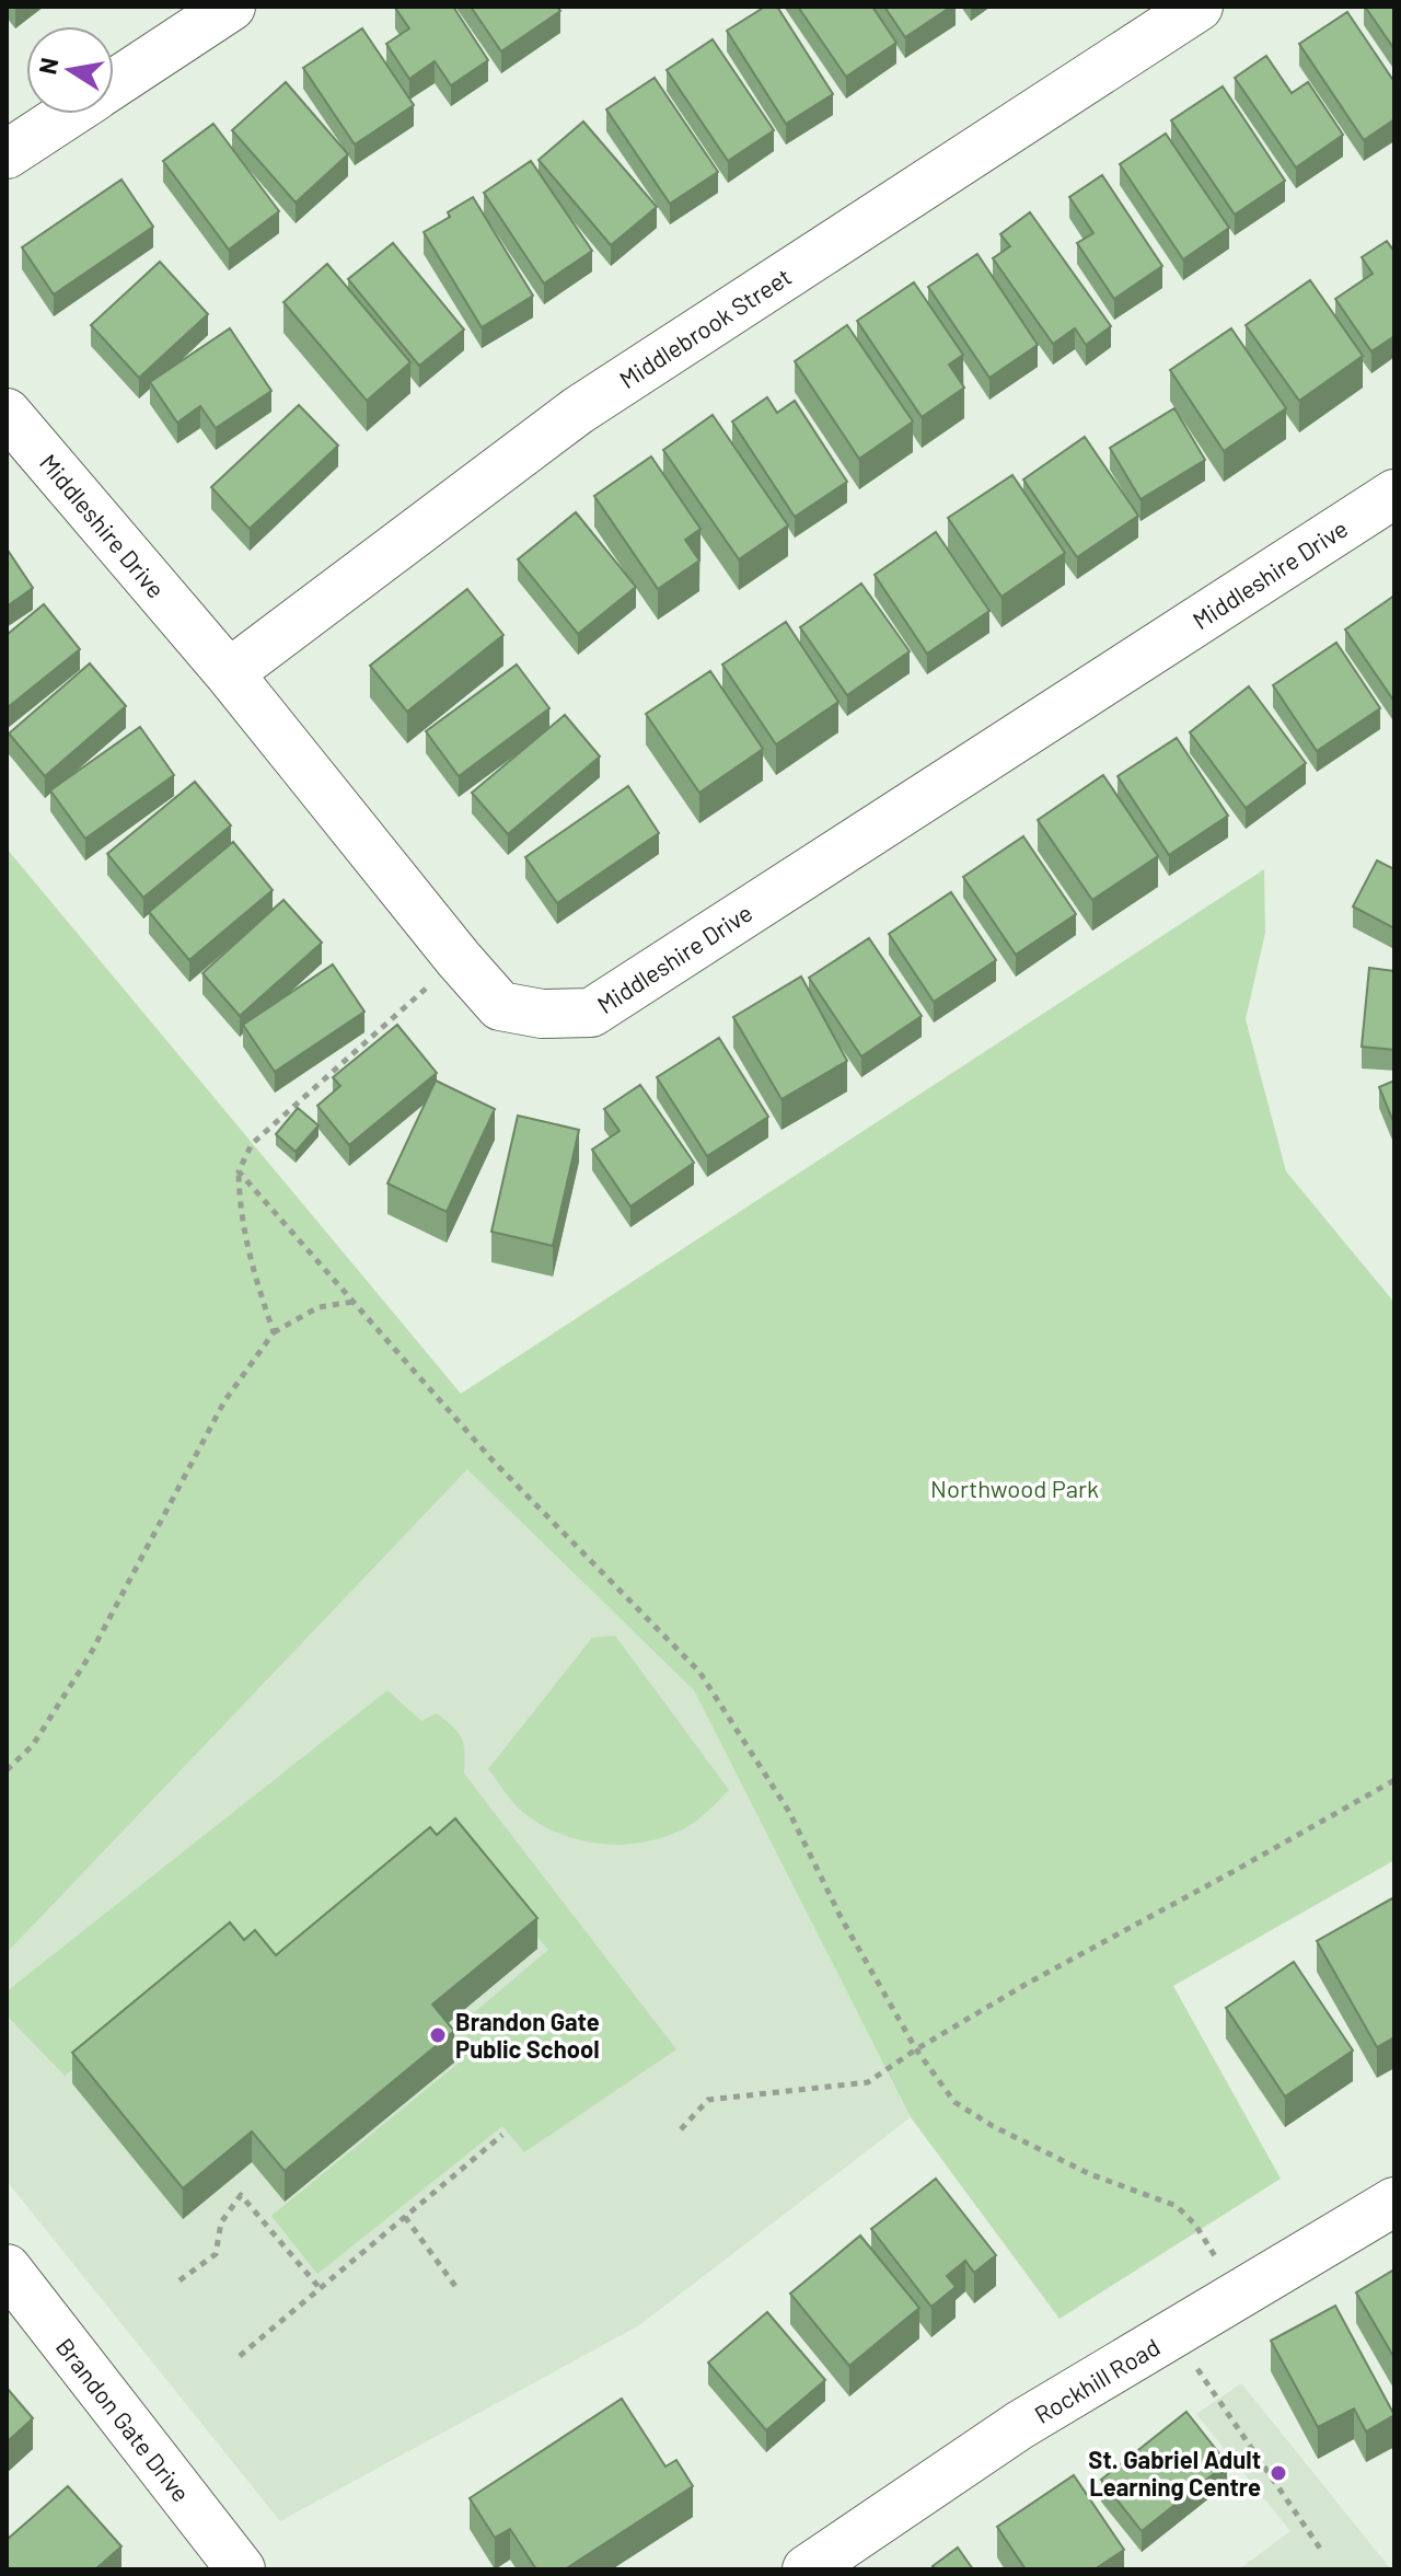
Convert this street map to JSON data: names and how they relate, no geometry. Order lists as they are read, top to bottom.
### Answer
{
  "streets": {
    "street": [
      "Middlebrook Street",
      "Middleshire Drive",
      "Rockhill Road",
      "Brandon Gate Drive"
    ]
  },
  "crossings": [
    ["Middlebrook Street", "Middleshire Drive"]
  ],
  "parks": ["Northwood Park"],
  "places": ["Brandon Gate Public School", "St. Gabriel Adult Learning Centre"],
  "north": "left"
}
